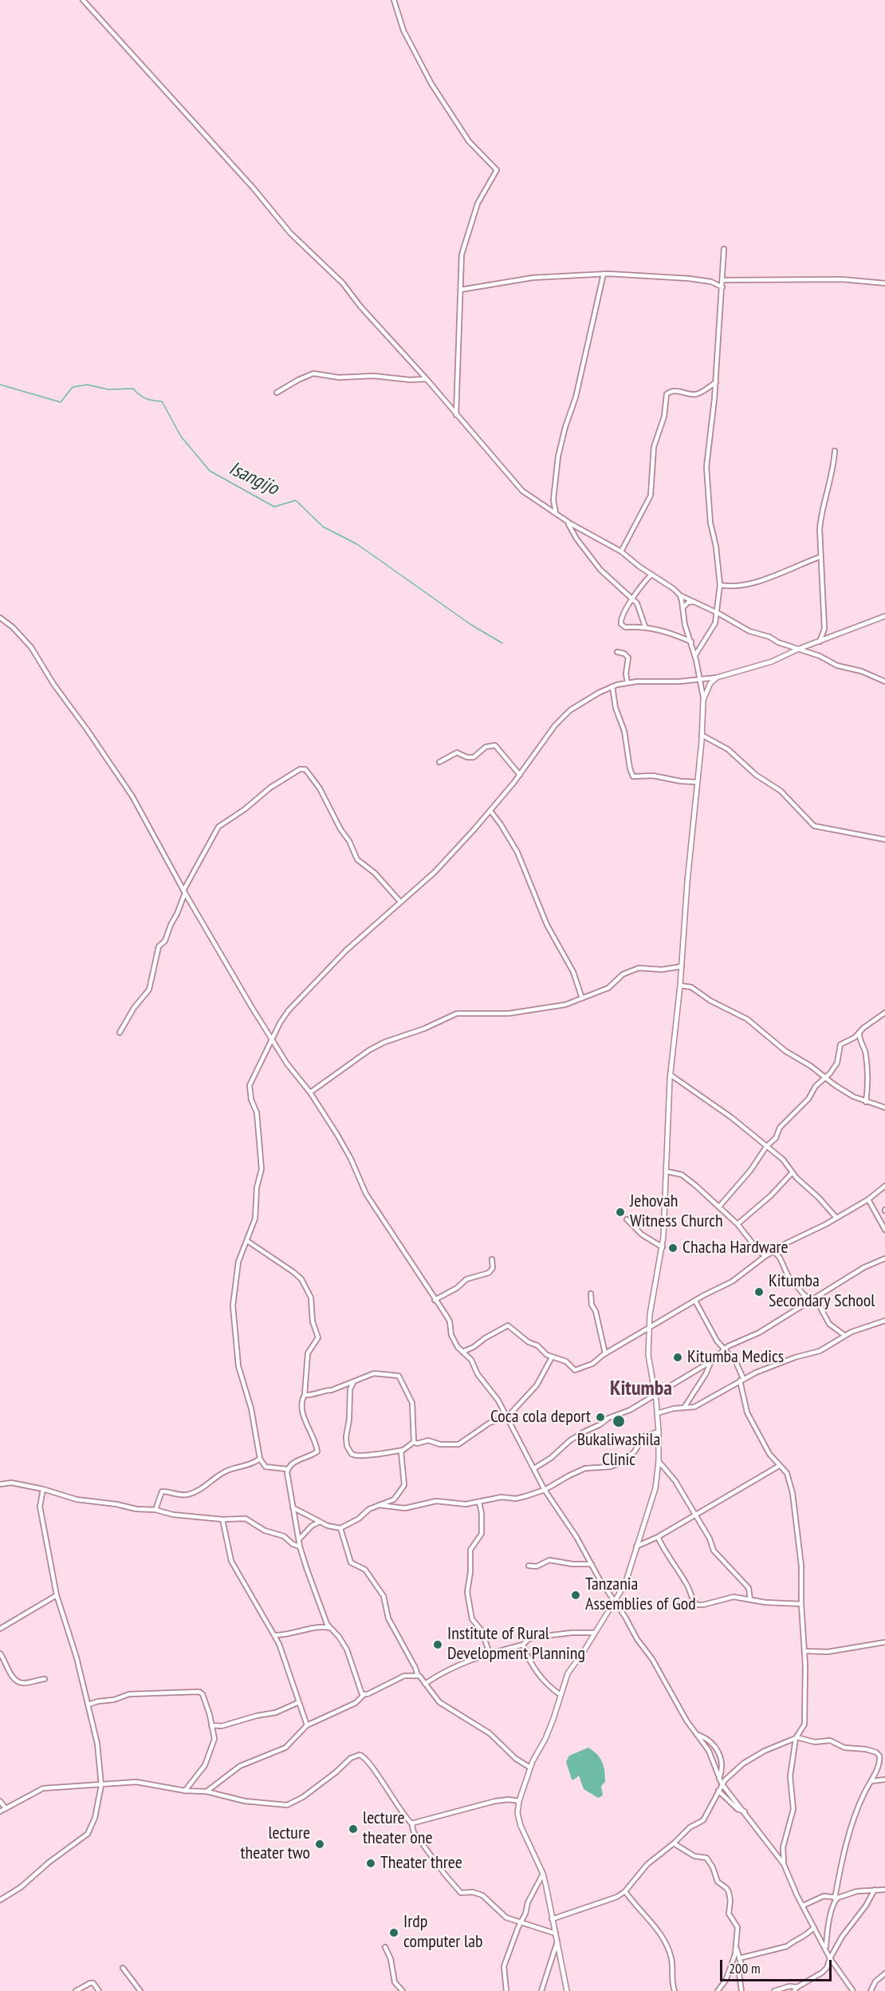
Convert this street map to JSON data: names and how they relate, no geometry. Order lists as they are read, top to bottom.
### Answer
{
  "districts": ["Kitumba"],
  "water": ["Isangijo"],
  "places": [
    "Jehovah Witness Church",
    "Chacha Hardware",
    "Kitumba Secondary School",
    "Kitumba Medics",
    "Coca cola deport",
    "Bukaliwashila Clinic",
    "Tanzania Assemblies of God",
    "Institute of Rural Development Planning",
    "lecture theater one",
    "lecture theater two",
    "Theater three",
    "Irdp computer lab"
  ],
  "scale_bar": "200 m"
}
